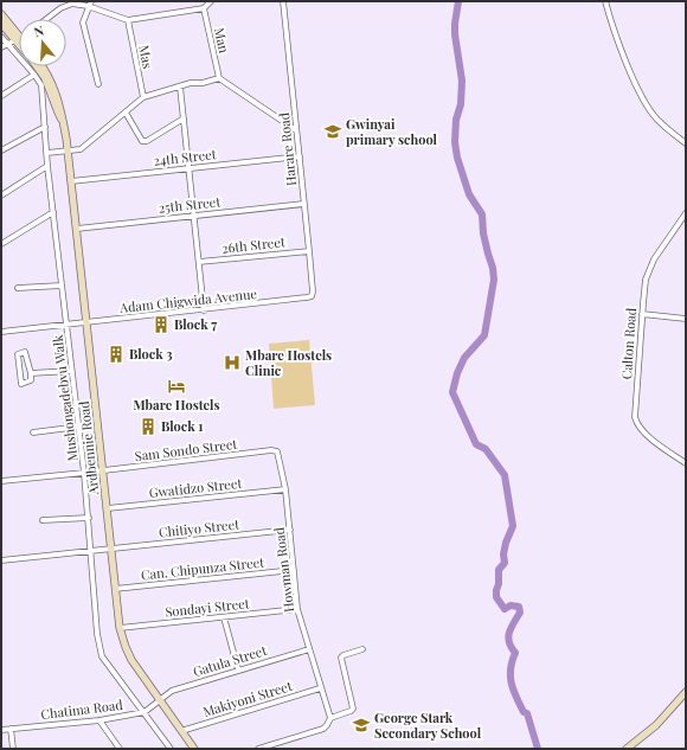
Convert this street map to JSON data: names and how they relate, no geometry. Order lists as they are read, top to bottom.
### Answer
{
  "streets": {
    "main road": ["Ardbennie Road"],
    "street": [
      "Man",
      "Mas",
      "Harare Road",
      "24th Street",
      "25th Street",
      "26th Street",
      "Adam Chigwida Avenue",
      "Calton Road",
      "Mushongadebvu Walk",
      "Sam Sondo Street",
      "Gwatidzo Street",
      "Chitiyo Street",
      "Can. Chipunza Street",
      "Howman Road",
      "Sondayi Street",
      "Gatula Street",
      "Makiyoni Street",
      "Chatima Road"
    ]
  },
  "crossings": [
    ["Harare Road", "24th Street"],
    ["Harare Road", "25th Street"],
    ["Harare Road", "26th Street"],
    ["Harare Road", "Adam Chigwida Avenue"],
    ["24th Street", "Ardbennie Road"],
    ["25th Street", "Ardbennie Road"],
    ["Adam Chigwida Avenue", "Mushongadebvu Walk"],
    ["Adam Chigwida Avenue", "Ardbennie Road"],
    ["Mushongadebvu Walk", "Sam Sondo Street"],
    ["Mushongadebvu Walk", "Chitiyo Street"],
    ["Mushongadebvu Walk", "Chatima Road"],
    ["Ardbennie Road", "Sam Sondo Street"],
    ["Ardbennie Road", "Gwatidzo Street"],
    ["Ardbennie Road", "Chitiyo Street"],
    ["Ardbennie Road", "Can. Chipunza Street"],
    ["Ardbennie Road", "Sondayi Street"],
    ["Ardbennie Road", "Gatula Street"],
    ["Ardbennie Road", "Makiyoni Street"],
    ["Ardbennie Road", "Chatima Road"],
    ["Sam Sondo Street", "Howman Road"],
    ["Gwatidzo Street", "Howman Road"],
    ["Chitiyo Street", "Howman Road"],
    ["Can. Chipunza Street", "Howman Road"],
    ["Howman Road", "Sondayi Street"],
    ["Howman Road", "Gatula Street"],
    ["Howman Road", "Makiyoni Street"],
    ["Gatula Street", "Chatima Road"]
  ],
  "places": {
    "school or university": ["Gwinyai primary school", "George Stark Secondary School"],
    "building": ["Block 7", "Block 3", "Block 1"],
    "hospital": ["Mbare Hostels Clinic"],
    "hotel": ["Mbare Hostels"]
  },
  "north": "top"
}
